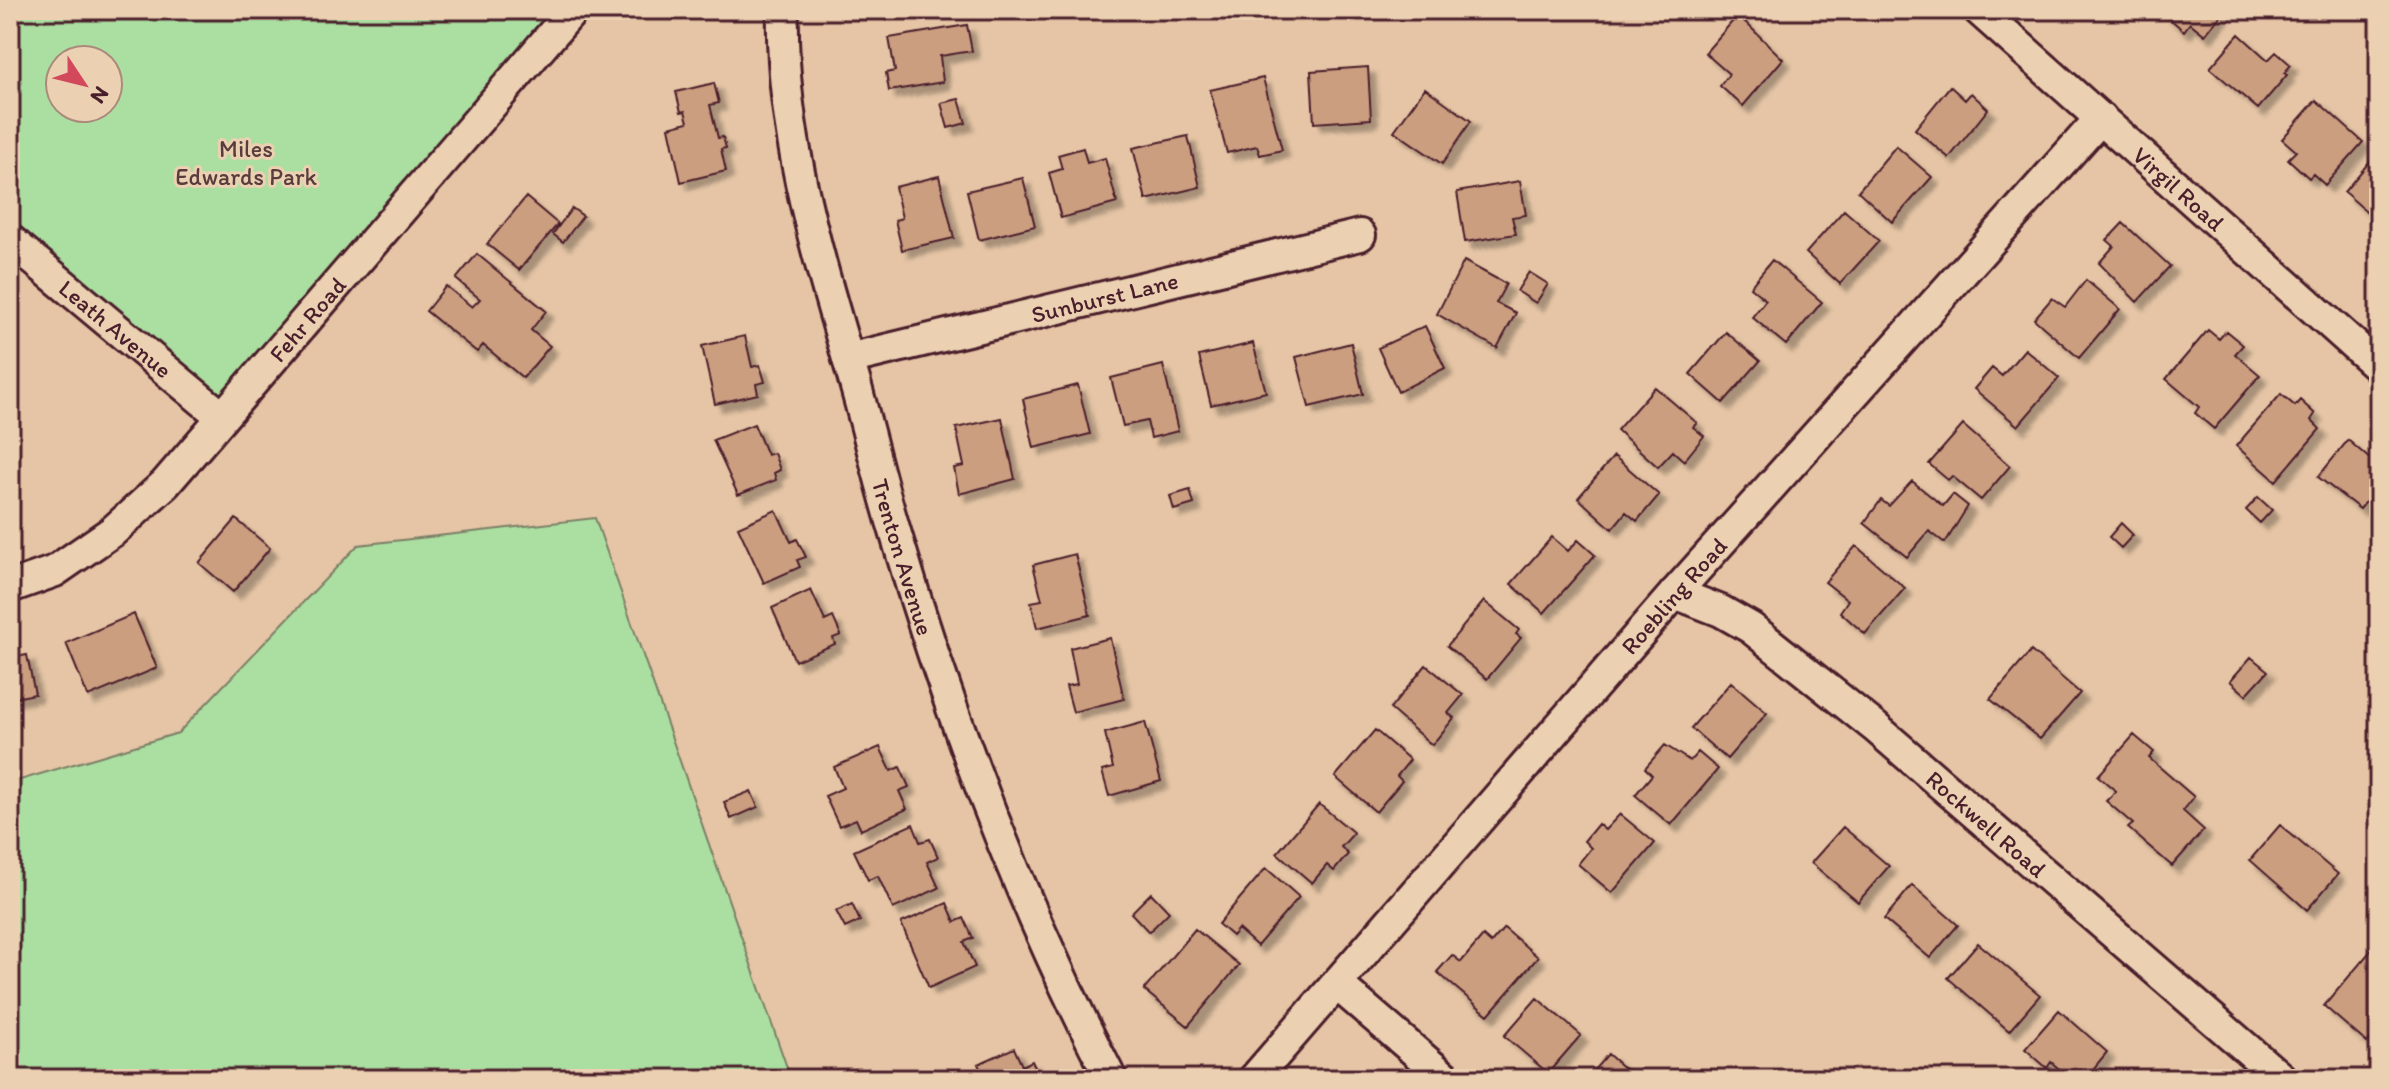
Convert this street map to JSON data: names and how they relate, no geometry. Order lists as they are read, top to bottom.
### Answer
{
  "streets": {
    "street": [
      "Virgil Road",
      "Sunburst Lane",
      "Fehr Road",
      "Leath Avenue",
      "Trenton Avenue",
      "Roebling Road",
      "Rockwell Road"
    ]
  },
  "crossings": [
    ["Virgil Road", "Roebling Road"],
    ["Sunburst Lane", "Trenton Avenue"],
    ["Fehr Road", "Leath Avenue"],
    ["Roebling Road", "Rockwell Road"]
  ],
  "parks": ["Miles Edwards Park"],
  "north": "bottom right"
}
